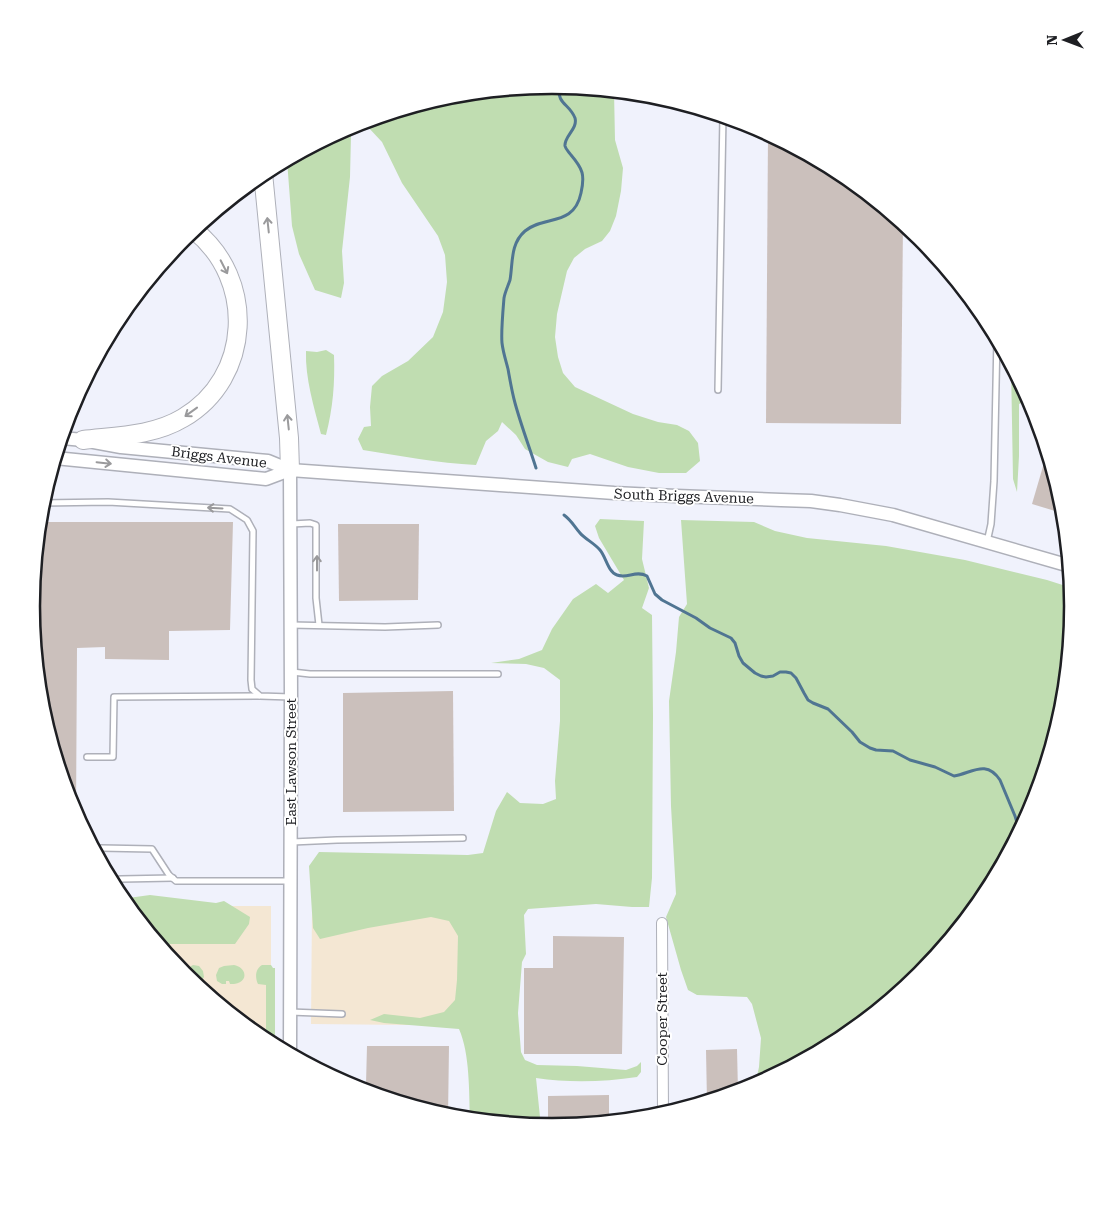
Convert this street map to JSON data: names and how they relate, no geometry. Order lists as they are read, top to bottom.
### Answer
{
  "streets": {
    "street": [
      "Briggs Avenue",
      "South Briggs Avenue",
      "East Lawson Street",
      "Cooper Street"
    ]
  },
  "crossings": [
    ["Briggs Avenue", "South Briggs Avenue"],
    ["Briggs Avenue", "East Lawson Street"],
    ["South Briggs Avenue", "East Lawson Street"]
  ],
  "north": "left"
}
